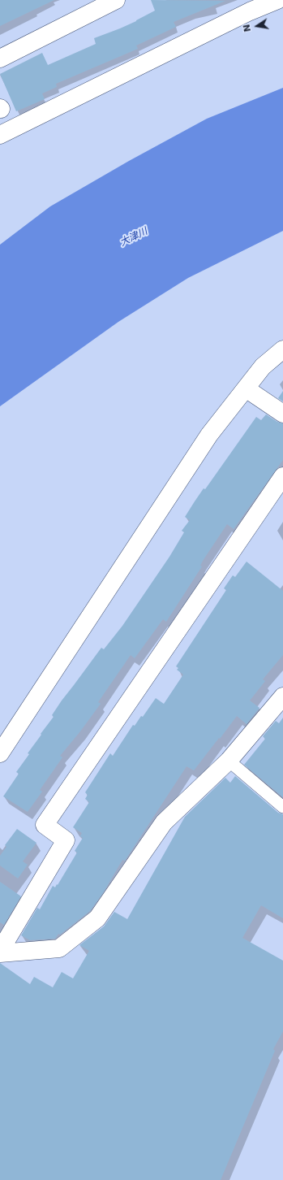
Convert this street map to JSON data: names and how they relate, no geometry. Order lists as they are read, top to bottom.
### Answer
{
  "water": ["大津川"],
  "north": "left"
}
